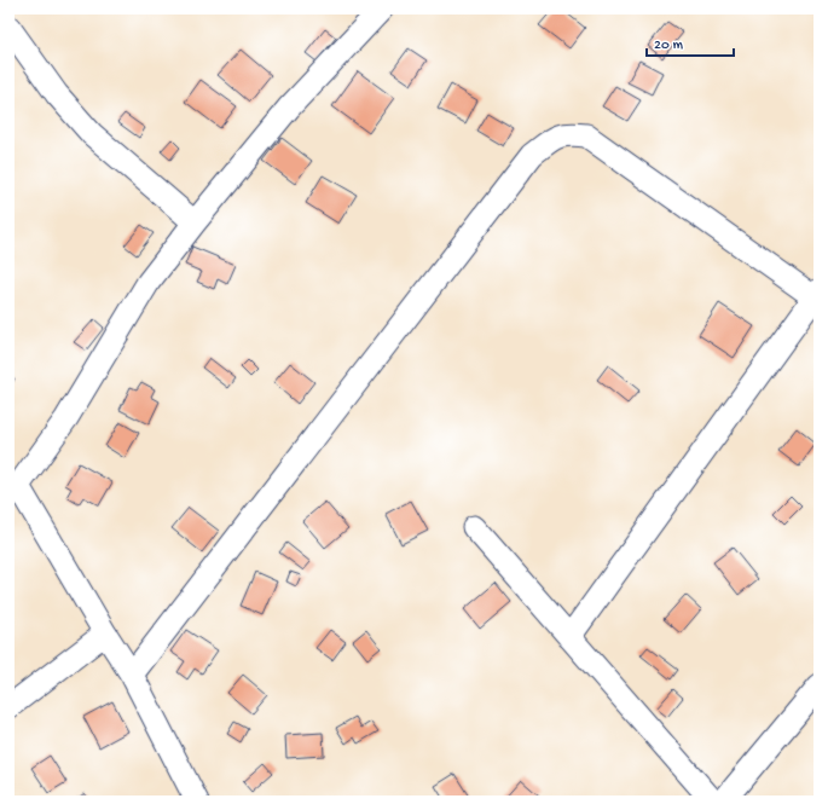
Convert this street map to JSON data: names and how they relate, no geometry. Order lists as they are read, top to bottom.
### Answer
{
  "scale_bar": "20 m"
}
